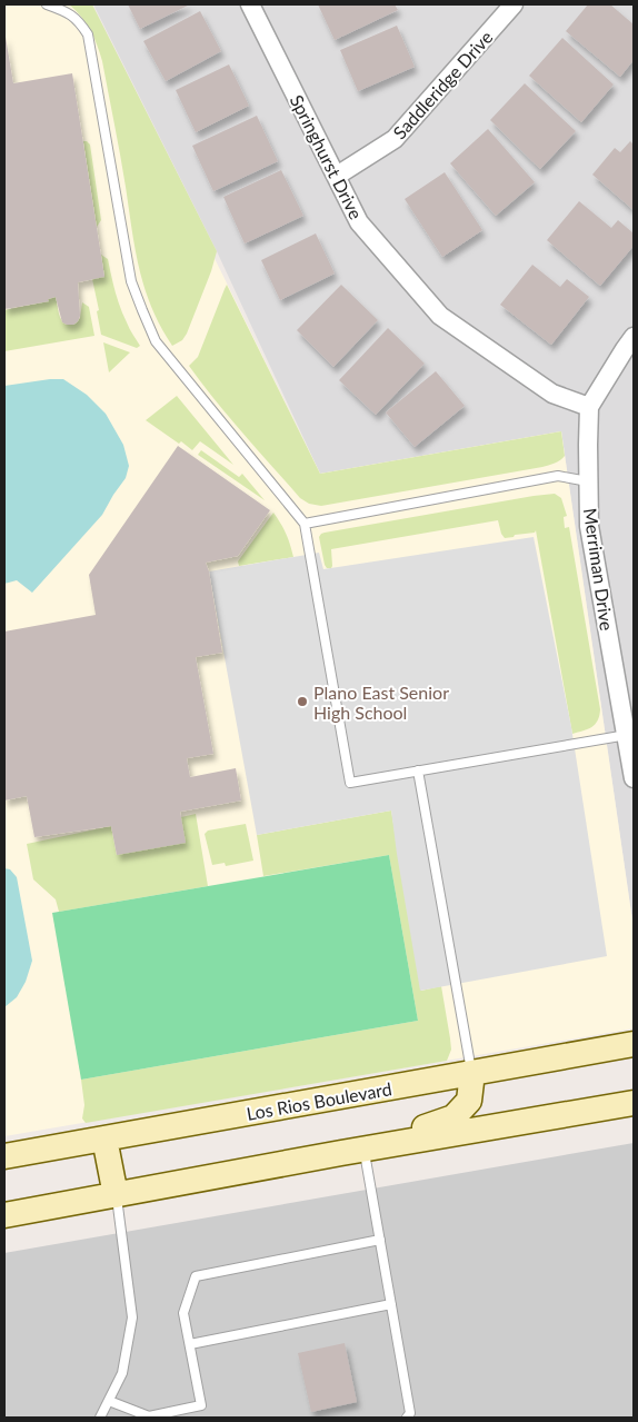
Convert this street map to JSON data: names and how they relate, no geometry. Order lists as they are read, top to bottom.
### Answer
{
  "streets": {
    "main road": ["Los Rios Boulevard"],
    "street": ["Saddleridge Drive", "Springhurst Drive", "Merriman Drive"]
  },
  "crossings": [
    ["Saddleridge Drive", "Springhurst Drive"],
    ["Springhurst Drive", "Merriman Drive"]
  ],
  "places": ["Plano East Senior High School"]
}
